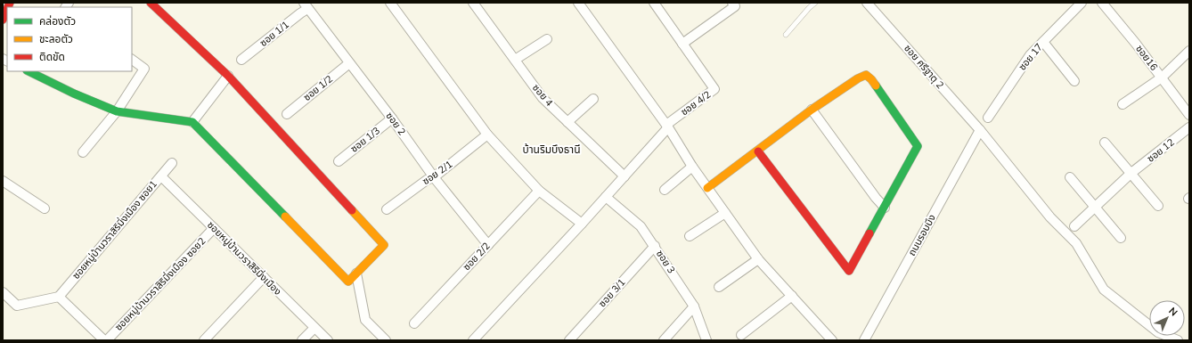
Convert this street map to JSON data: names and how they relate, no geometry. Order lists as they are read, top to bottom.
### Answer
{
  "streets": {
    "street": [
      "ซอย 1/1",
      "ซอย 17",
      "ซอย16",
      "ซอย ศรีฐาตุ 2",
      "ซอย 1/2",
      "ซอย 4",
      "ซอย 4/2",
      "ซอย 2",
      "ซอย 1/3",
      "ซอย 12",
      "ซอย 2/1",
      "ซอยหมู่บ้านวราสิริมิ่งเมือง ซอย1",
      "ถนนรอบบึง",
      "ซอย 2/2",
      "ซอยหมู่บ้านวราสิริมิ่งเมือง",
      "ซอย 3",
      "ซอยหมู่บ้านวราสิริมิ่งเมือง ซอย2",
      "ซอย 3/1"
    ]
  },
  "crossings": [
    ["ซอย 1/1", "ซอย 2"],
    ["ซอย ศรีฐาตุ 2", "ถนนรอบบึง"],
    ["ซอย 1/2", "ซอย 2"],
    ["ซอย 2", "ซอย 1/3"],
    ["ซอย 2", "ซอย 2/1"],
    ["ซอย 2", "ซอย 2/2"],
    ["ซอยหมู่บ้านวราสิริมิ่งเมือง ซอย1", "ซอยหมู่บ้านวราสิริมิ่งเมือง"],
    ["ซอยหมู่บ้านวราสิริมิ่งเมือง", "ซอยหมู่บ้านวราสิริมิ่งเมือง ซอย2"],
    ["ซอย 3", "ซอย 3/1"]
  ],
  "districts": ["บ้านริมบึงธานี"],
  "legend": ["คล่องตัว", "ชะลอตัว", "ติดขัด"],
  "north": "top right"
}
